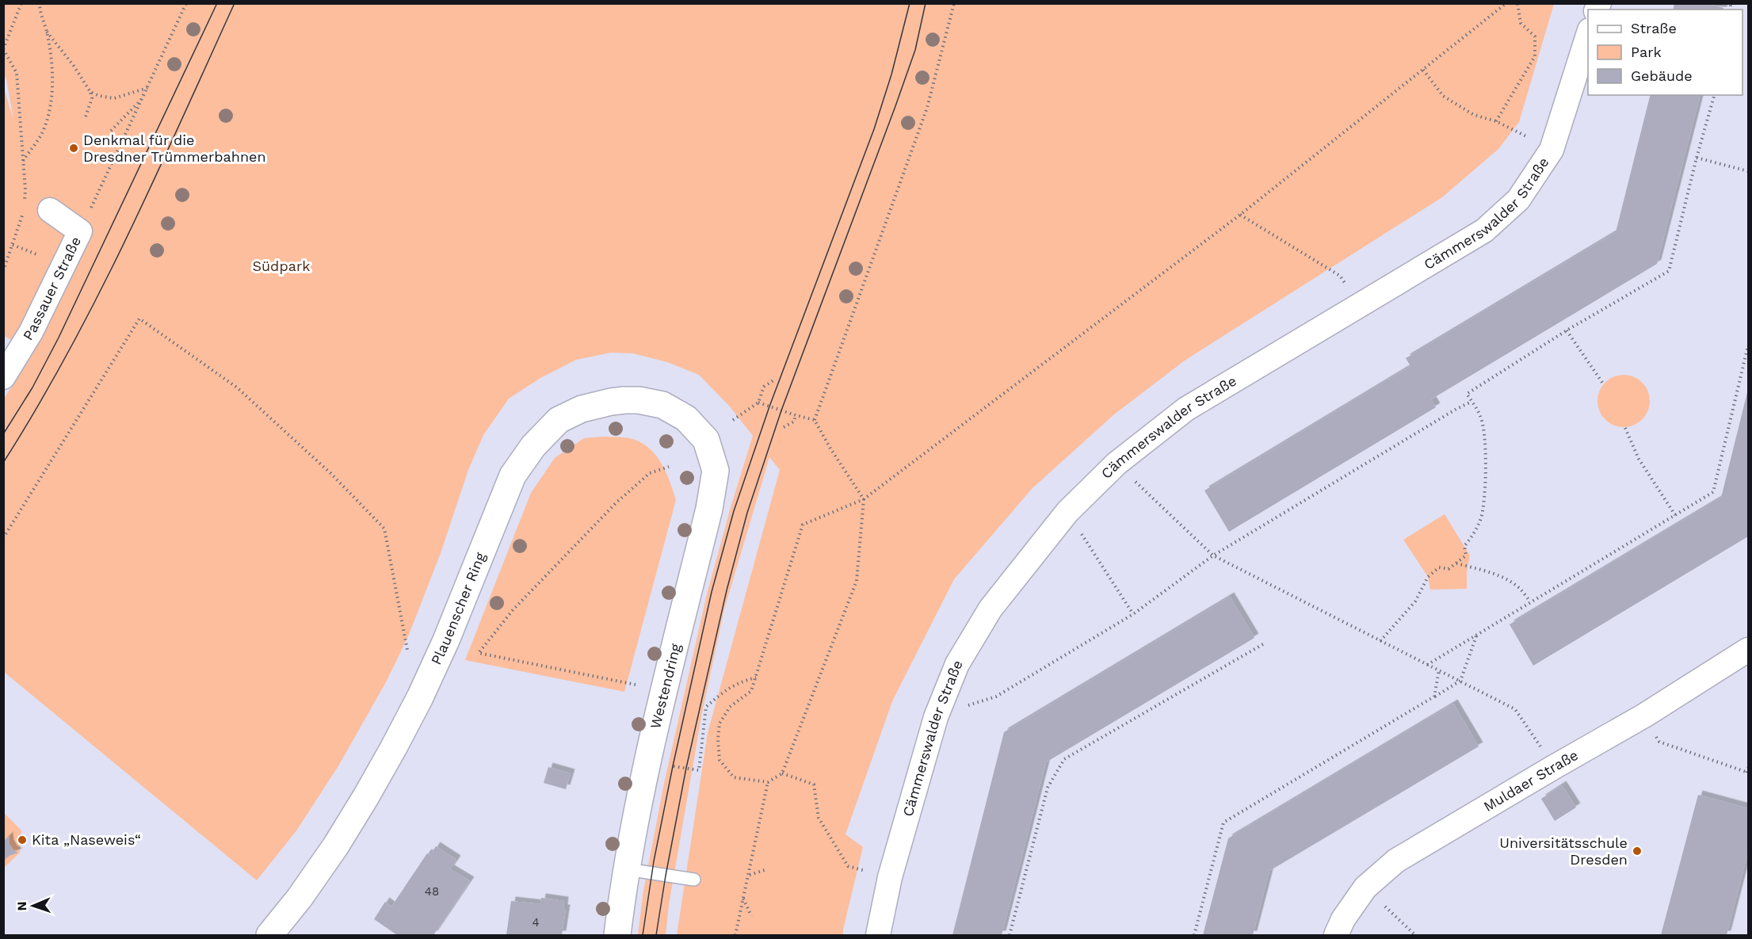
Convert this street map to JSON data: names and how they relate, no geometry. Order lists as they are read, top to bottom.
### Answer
{
  "streets": {
    "street": [
      "Cämmerswalder Straße",
      "Passauer Straße",
      "Plauenscher Ring",
      "Westendring",
      "Muldaer Straße"
    ]
  },
  "crossings": [
    ["Plauenscher Ring", "Westendring"]
  ],
  "parks": ["Südpark"],
  "places": ["Denkmal für die Dresdner Trümmerbahnen", "Kita „Naseweis“", "Universitätsschule Dresden"],
  "house_numbers": ["48", "4"],
  "legend": ["Straße", "Park", "Gebäude"],
  "north": "left"
}
